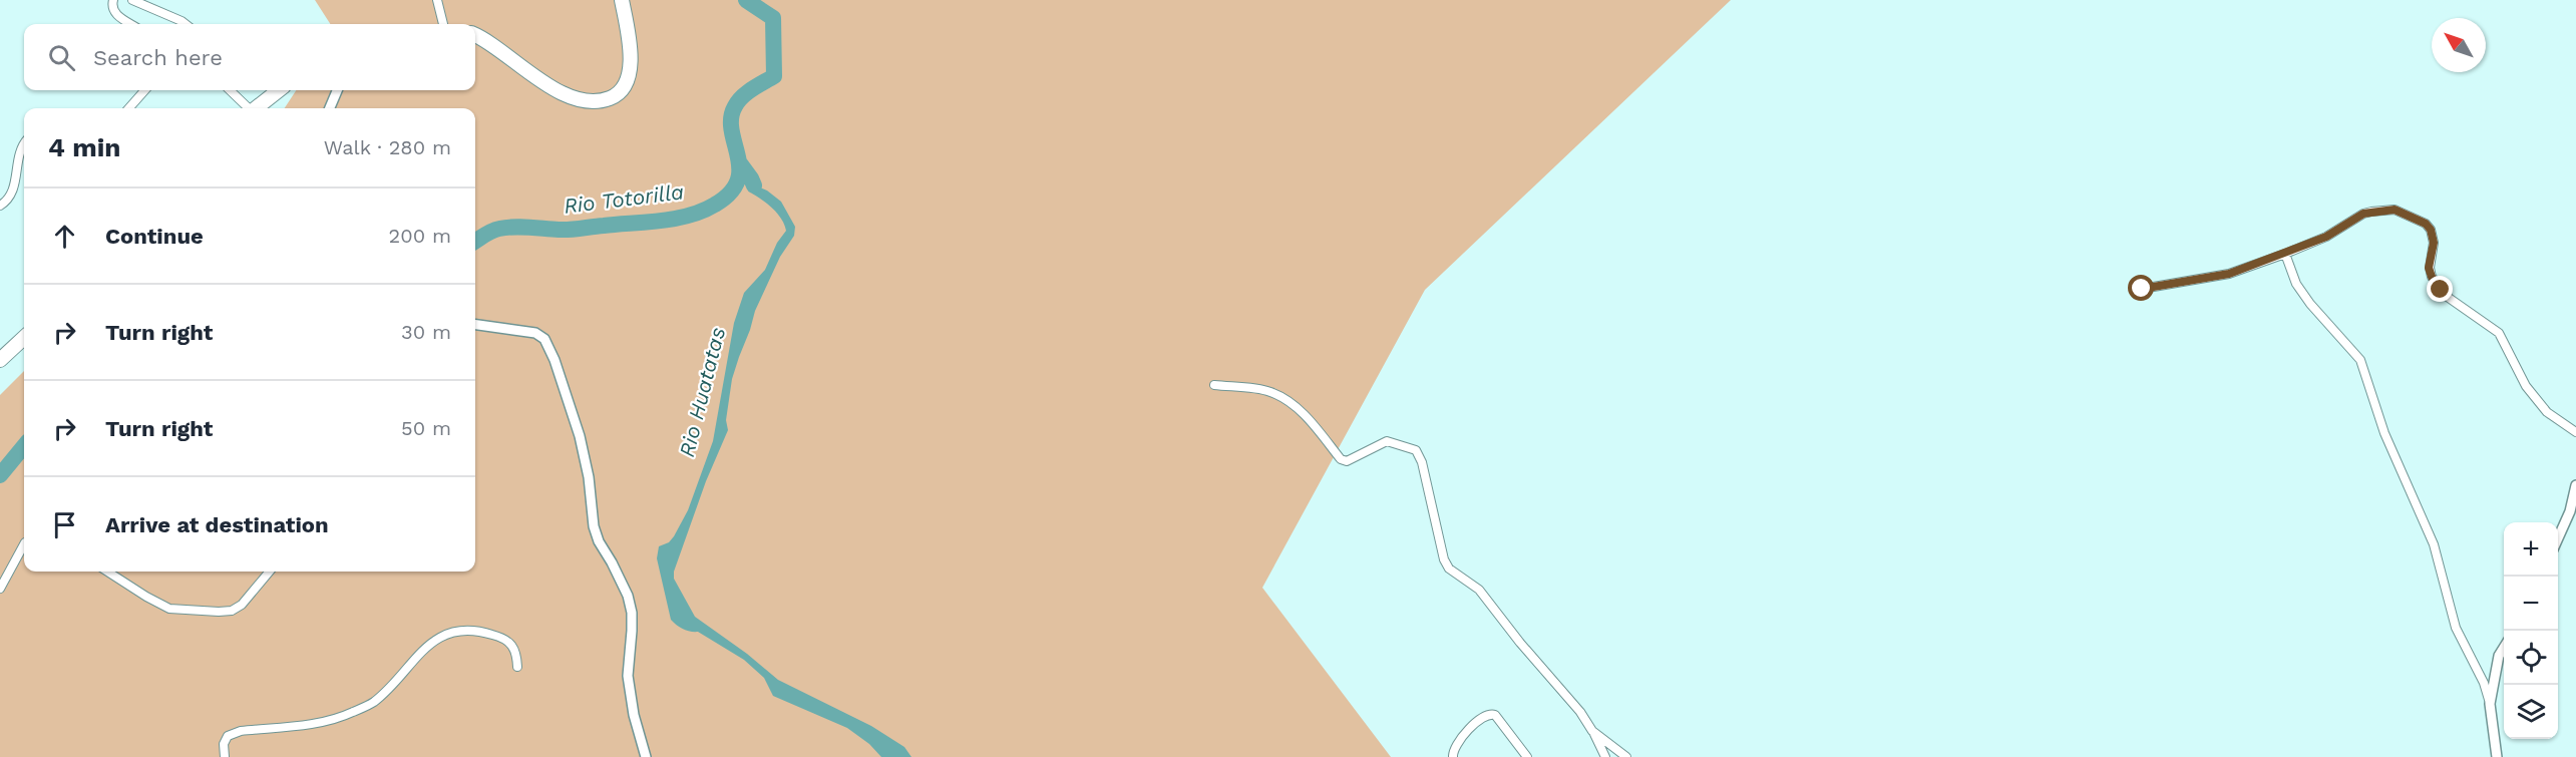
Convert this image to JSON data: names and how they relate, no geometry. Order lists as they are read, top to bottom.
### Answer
{
  "water": ["Rio Totorilla", "Rio Huatatas"],
  "north": "top left",
  "page": {
    "search": "Search here",
    "heading": ["4 min", "Walk · 280 m"],
    "list": [
      ["Continue", "200 m"],
      ["Turn right", "30 m"],
      ["Turn right", "50 m"],
      "Arrive at destination"
    ],
    "map_buttons": ["+", "−"]
  }
}
